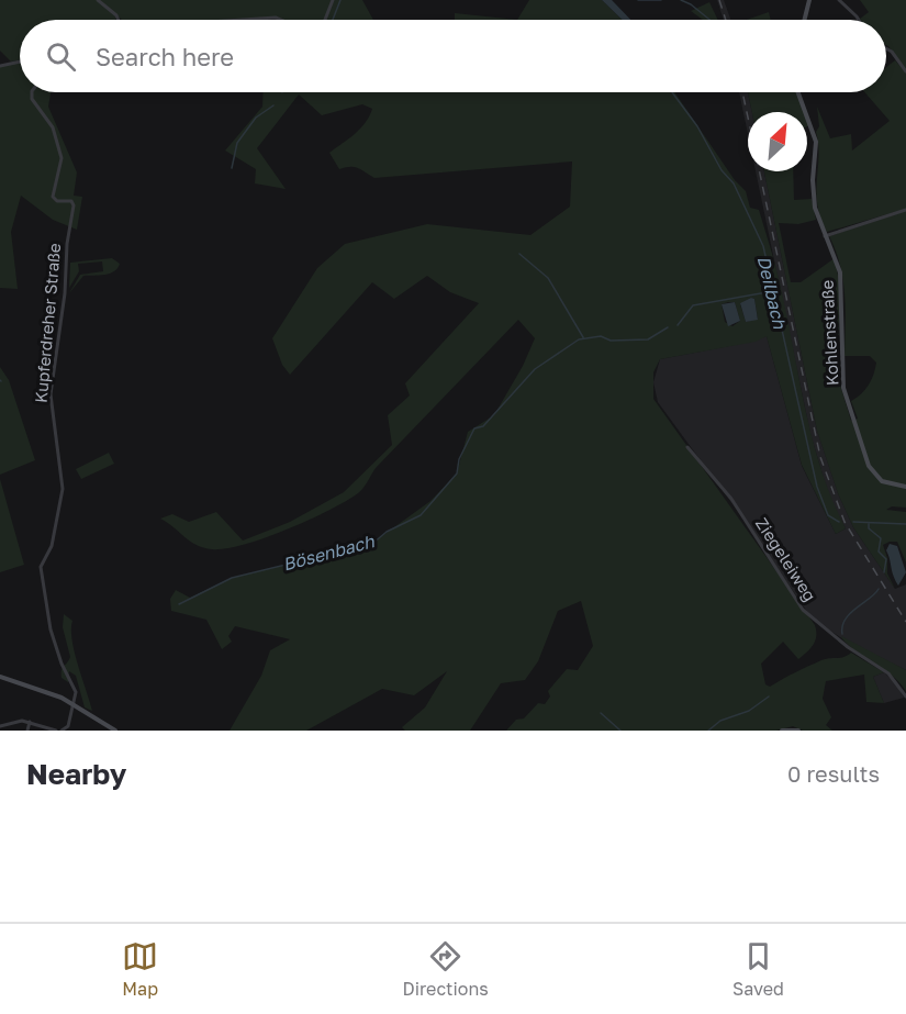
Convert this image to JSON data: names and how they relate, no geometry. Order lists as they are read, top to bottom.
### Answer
{
  "streets": {
    "main road": ["Kohlenstraße"],
    "street": ["Kupferdreher Straße", "Ziegeleiweg"]
  },
  "water": ["Deilbach", "Bösenbach"],
  "north": "top right",
  "page": {
    "search": "Search here",
    "heading": ["Nearby", "0 results"],
    "nav": ["Map", "Directions", "Saved"]
  }
}
